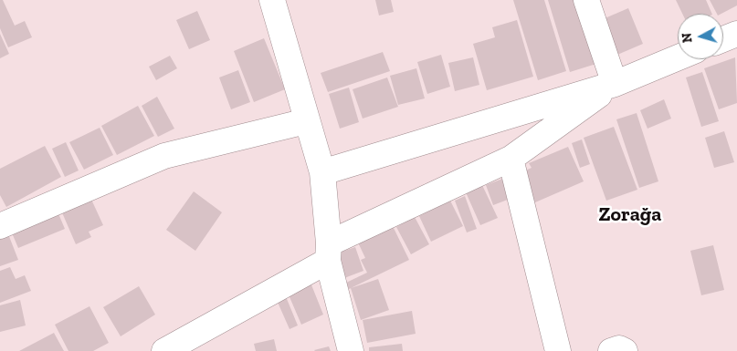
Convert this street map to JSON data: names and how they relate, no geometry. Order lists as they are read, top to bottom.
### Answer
{
  "districts": ["Zorağa"],
  "north": "left"
}
